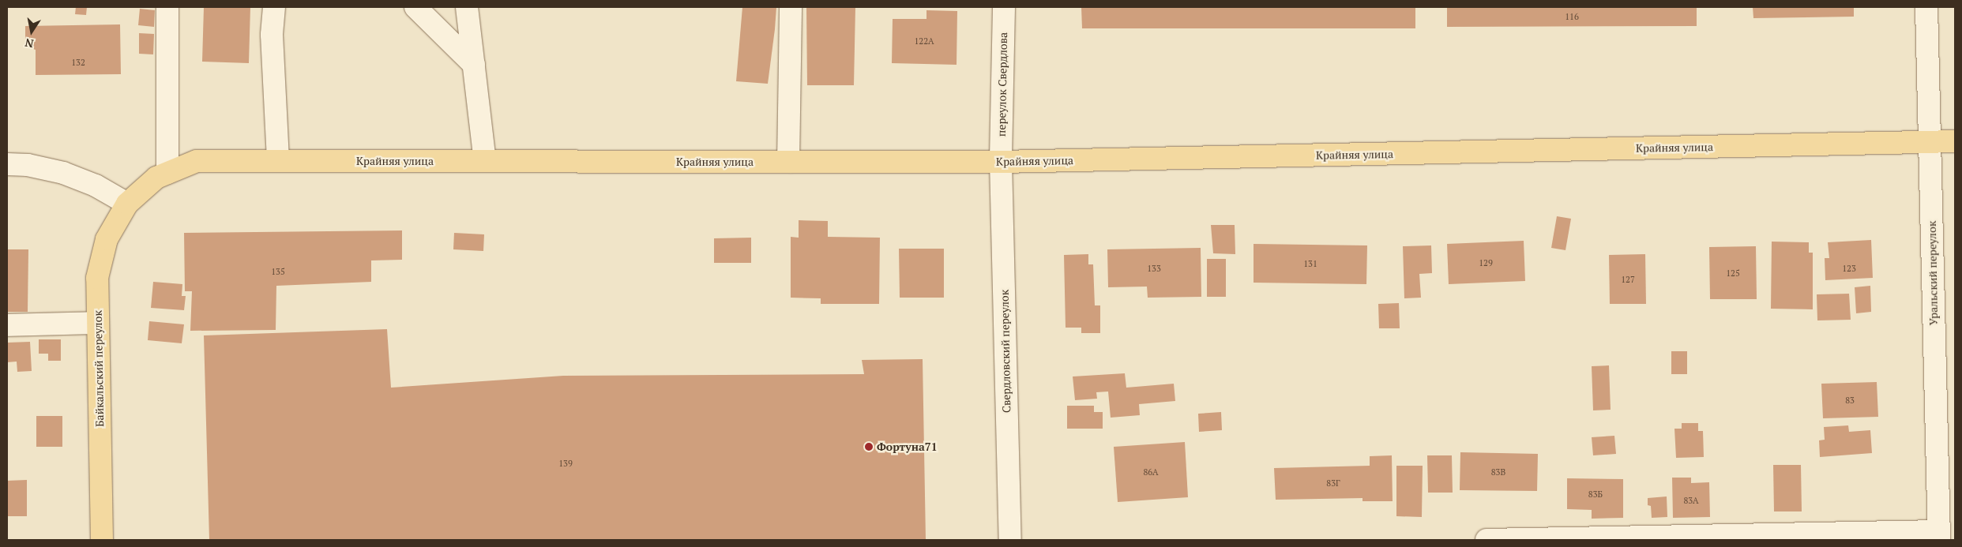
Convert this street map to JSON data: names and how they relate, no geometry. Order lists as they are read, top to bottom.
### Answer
{
  "streets": {
    "main road": ["Крайняя улица", "Байкальский переулок"],
    "street": ["переулок Свердлова", "Уральский переулок", "Свердловский переулок"]
  },
  "crossings": [
    ["переулок Свердлова", "Крайняя улица"],
    ["переулок Свердлова", "Свердловский переулок"],
    ["Крайняя улица", "Уральский переулок"],
    ["Крайняя улица", "Свердловский переулок"],
    ["Крайняя улица", "Байкальский переулок"]
  ],
  "places": ["Фортуна71"],
  "house_numbers": [
    "116",
    "122А",
    "132",
    "129",
    "131",
    "133",
    "123",
    "135",
    "125",
    "127",
    "83",
    "139",
    "86А",
    "83В",
    "83Г",
    "83Б",
    "83А"
  ],
  "north": "bottom"
}
